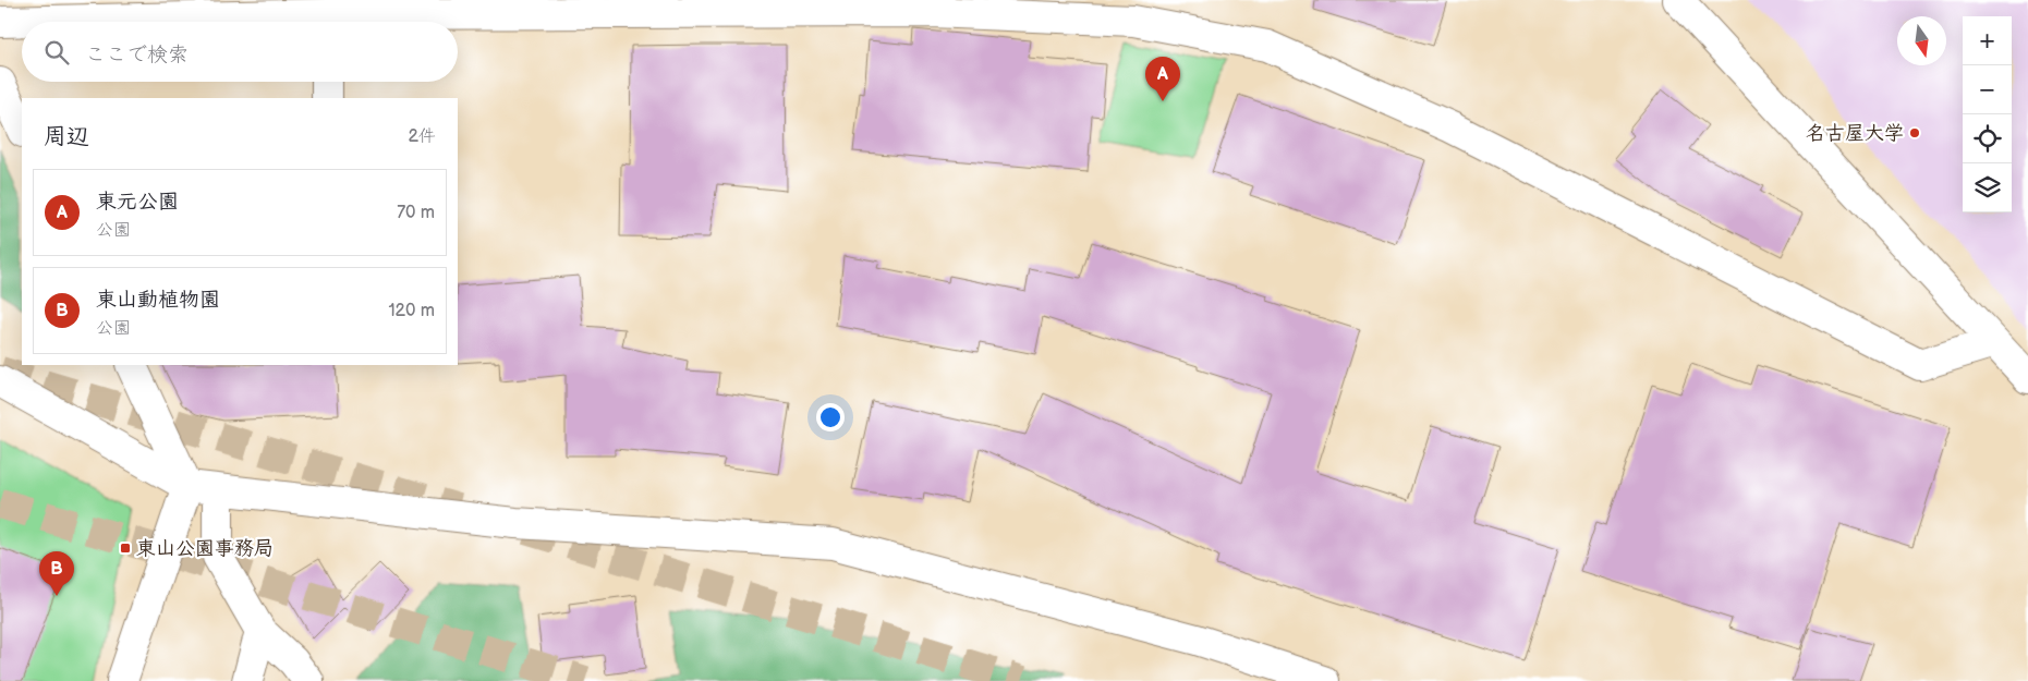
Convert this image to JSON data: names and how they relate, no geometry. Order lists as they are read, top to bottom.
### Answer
{
  "places": {
    "other": ["名古屋大学"],
    "transit": ["東山公園事務局"]
  },
  "north": "bottom",
  "page": {
    "map_buttons": ["+", "−"],
    "search": "ここで検索",
    "pins": ["A", "B"],
    "heading": ["周辺", "2件"],
    "list": [
      {
        "mark": "A",
        "name": "東元公園",
        "note": "公園",
        "value": "70 m"
      },
      {
        "mark": "B",
        "name": "東山動植物園",
        "note": "公園",
        "value": "120 m"
      }
    ]
  }
}
